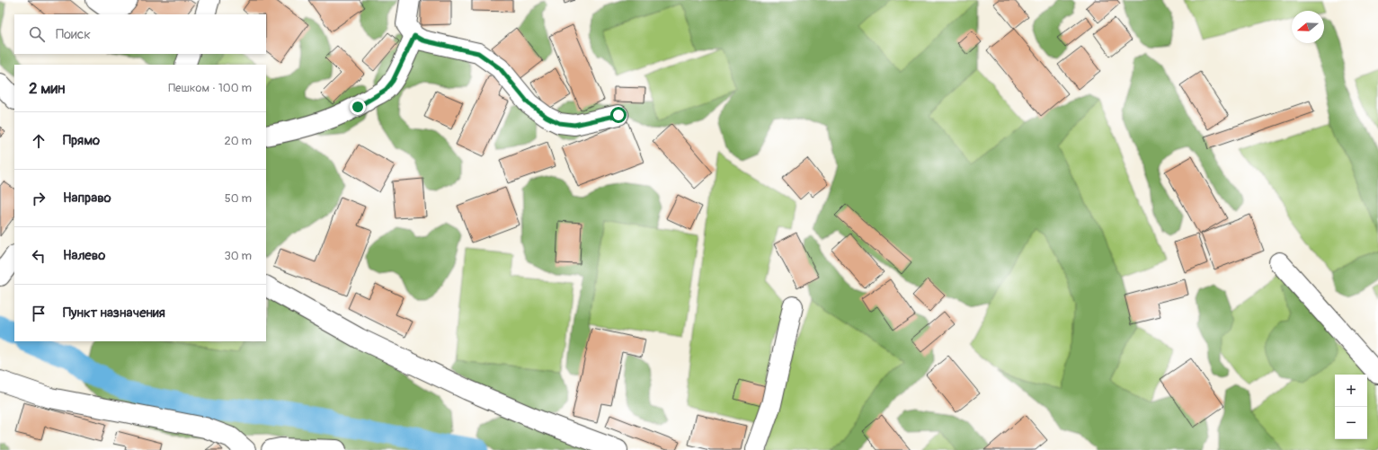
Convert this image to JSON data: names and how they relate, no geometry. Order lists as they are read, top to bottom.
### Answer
{
  "north": "left",
  "page": {
    "search": "Поиск",
    "heading": ["2 мин", "Пешком · 100 m"],
    "list": [
      ["Прямо", "20 m"],
      ["Направо", "50 m"],
      ["Налево", "30 m"],
      "Пункт назначения"
    ],
    "map_buttons": ["+", "−"]
  }
}
